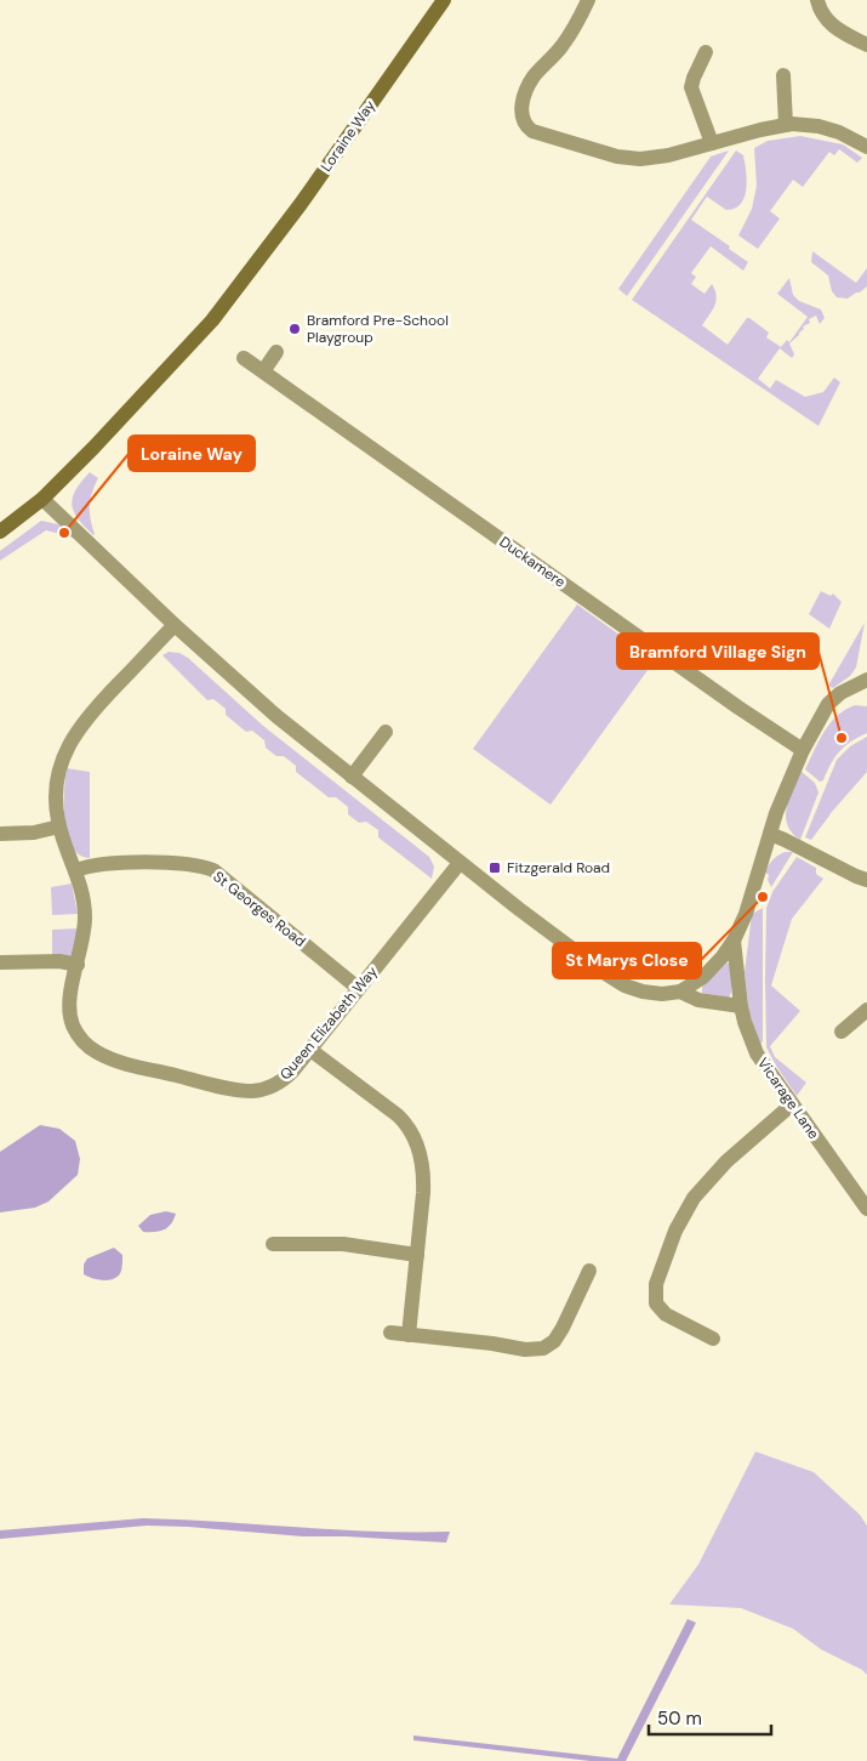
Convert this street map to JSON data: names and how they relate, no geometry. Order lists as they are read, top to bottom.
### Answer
{
  "streets": {
    "main road": ["Loraine Way"],
    "street": [
      "Duckamere",
      "St Georges Road",
      "Queen Elizabeth Way",
      "Vicarage Lane"
    ]
  },
  "crossings": [
    ["St Georges Road", "Queen Elizabeth Way"]
  ],
  "places": {
    "other": [
      "Bramford Pre-School Playgroup",
      "Loraine Way",
      "Bramford Village Sign",
      "St Marys Close"
    ],
    "transit": ["Fitzgerald Road"]
  },
  "scale_bar": "50 m"
}
